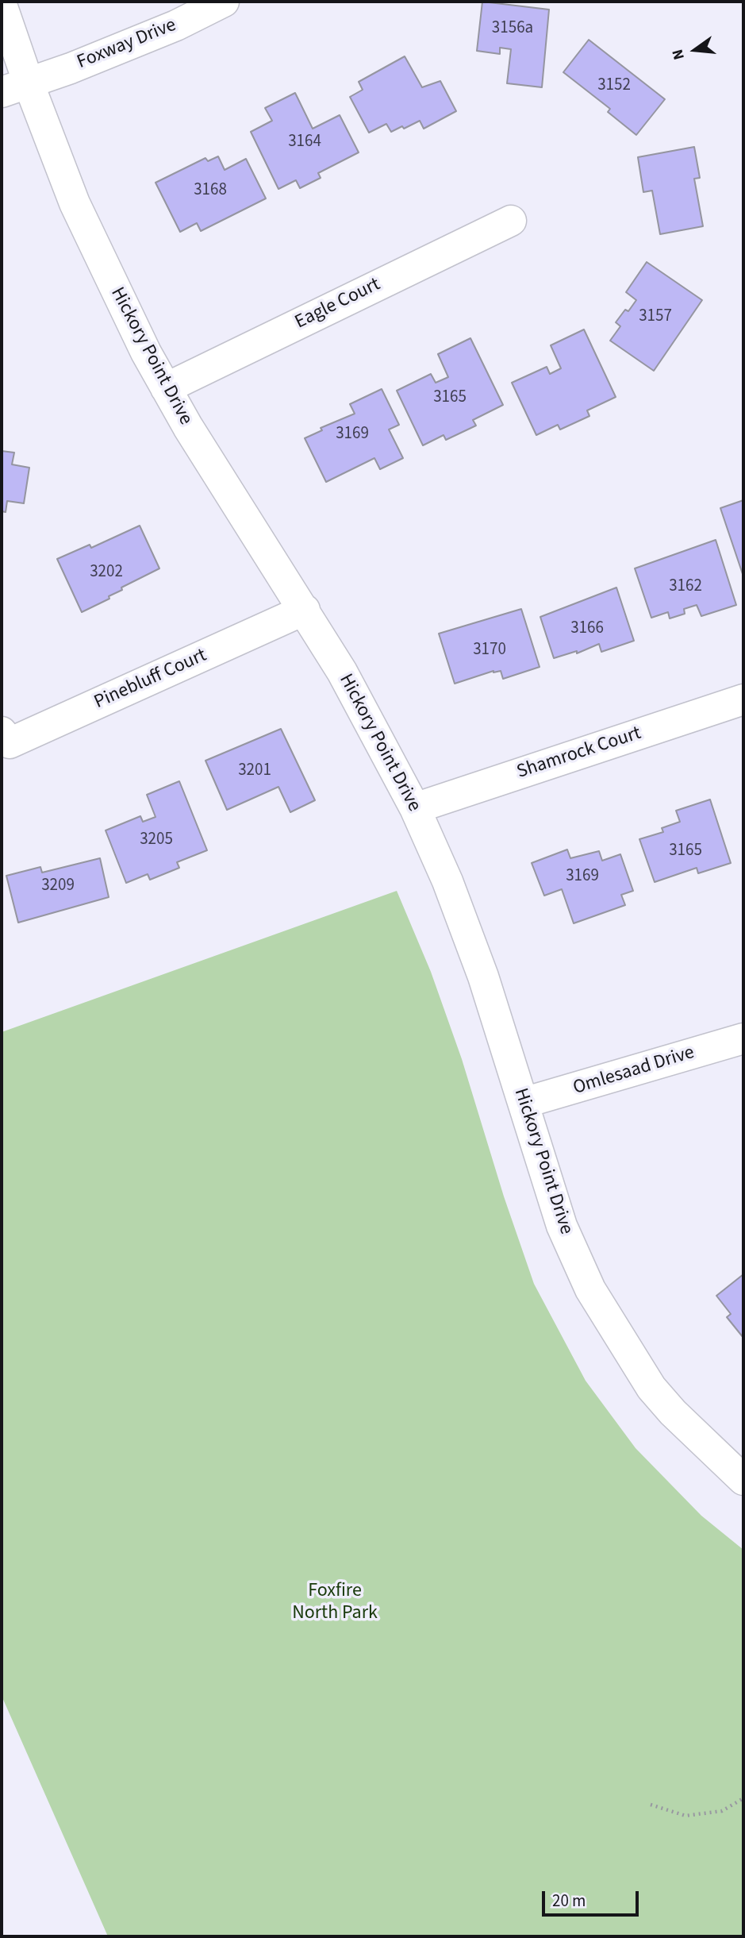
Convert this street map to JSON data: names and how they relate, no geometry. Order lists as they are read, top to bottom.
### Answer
{
  "streets": {
    "street": [
      "Foxway Drive",
      "Eagle Court",
      "Hickory Point Drive",
      "Pinebluff Court",
      "Shamrock Court",
      "Omlesaad Drive"
    ]
  },
  "crossings": [
    ["Foxway Drive", "Hickory Point Drive"],
    ["Eagle Court", "Hickory Point Drive"],
    ["Hickory Point Drive", "Pinebluff Court"],
    ["Hickory Point Drive", "Shamrock Court"],
    ["Hickory Point Drive", "Omlesaad Drive"]
  ],
  "parks": ["Foxfire North Park"],
  "house_numbers": [
    "3156a",
    "3152",
    "3164",
    "3168",
    "3157",
    "3165",
    "3169",
    "3202",
    "3162",
    "3166",
    "3170",
    "3201",
    "3205",
    "3165",
    "3169",
    "3209"
  ],
  "scale_bar": "20 m",
  "north": "left"
}
